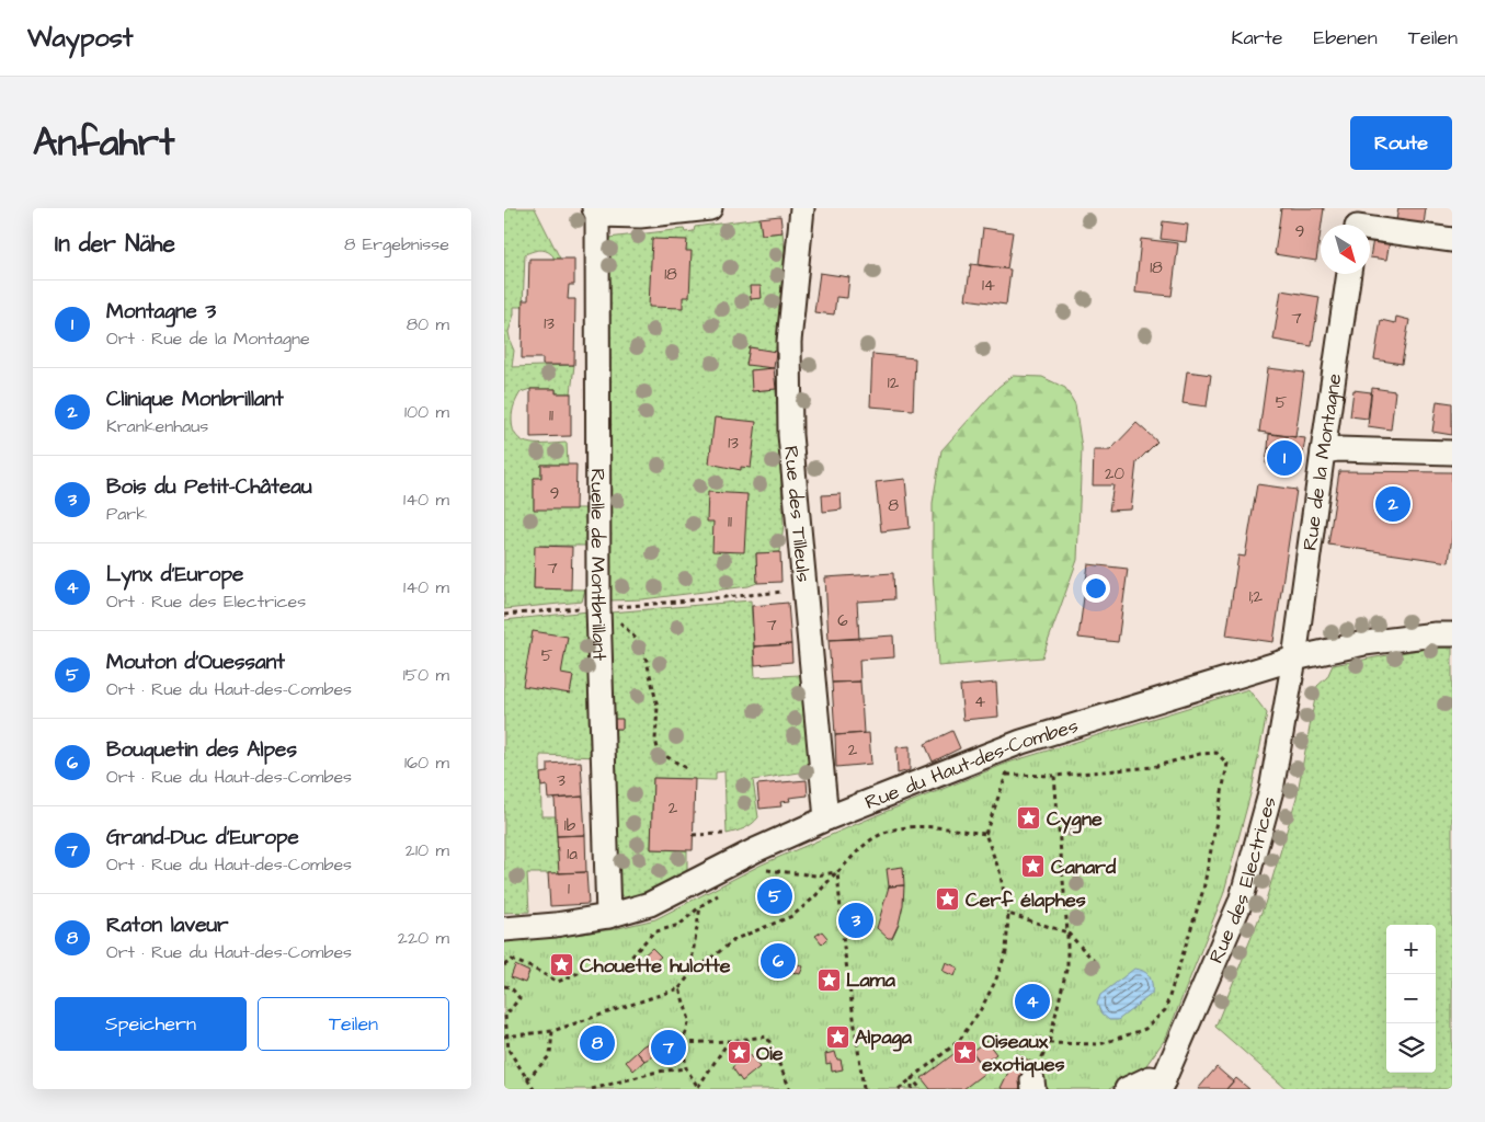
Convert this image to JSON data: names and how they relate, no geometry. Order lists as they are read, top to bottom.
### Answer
{
  "streets": {
    "street": [
      "Rue de la Montagne",
      "Rue des Tilleuls",
      "Ruelle de Montbrillant",
      "Rue du Haut-des-Combes",
      "Rue des Electrices"
    ]
  },
  "crossings": [
    ["Rue de la Montagne", "Rue du Haut-des-Combes"],
    ["Rue de la Montagne", "Rue des Electrices"],
    ["Rue des Tilleuls", "Rue du Haut-des-Combes"],
    ["Ruelle de Montbrillant", "Rue du Haut-des-Combes"],
    ["Rue du Haut-des-Combes", "Rue des Electrices"]
  ],
  "places": {
    "place": [
      "Cygne",
      "Canard",
      "Cerf élaphes",
      "Chouette hulotte",
      "Lama",
      "Alpaga",
      "Oiseaux exotiques",
      "Oie"
    ]
  },
  "house_numbers": [
    "9",
    "18",
    "18",
    "14",
    "7",
    "13",
    "12",
    "5",
    "11",
    "13",
    "20",
    "9",
    "8",
    "11",
    "7",
    "1;2",
    "6",
    "7",
    "5",
    "4",
    "2",
    "3",
    "2",
    "1b",
    "1a",
    "1"
  ],
  "north": "bottom right",
  "page": {
    "header": "Waypost",
    "nav": ["Karte", "Ebenen", "Teilen"],
    "title": "Anfahrt",
    "buttons": [
      "Route",
      ["Speichern", "Teilen"]
    ],
    "heading": ["In der Nähe", "8 Ergebnisse"],
    "list": [
      {
        "mark": "1",
        "name": "Montagne 3",
        "note": "Ort · Rue de la Montagne",
        "value": "80 m"
      },
      {
        "mark": "2",
        "name": "Clinique Monbrillant",
        "note": "Krankenhaus",
        "value": "100 m"
      },
      {
        "mark": "3",
        "name": "Bois du Petit-Château",
        "note": "Park",
        "value": "140 m"
      },
      {
        "mark": "4",
        "name": "Lynx d'Europe",
        "note": "Ort · Rue des Electrices",
        "value": "140 m"
      },
      {
        "mark": "5",
        "name": "Mouton d'Ouessant",
        "note": "Ort · Rue du Haut-des-Combes",
        "value": "150 m"
      },
      {
        "mark": "6",
        "name": "Bouquetin des Alpes",
        "note": "Ort · Rue du Haut-des-Combes",
        "value": "160 m"
      },
      {
        "mark": "7",
        "name": "Grand-Duc d'Europe",
        "note": "Ort · Rue du Haut-des-Combes",
        "value": "210 m"
      },
      {
        "mark": "8",
        "name": "Raton laveur",
        "note": "Ort · Rue du Haut-des-Combes",
        "value": "220 m"
      }
    ],
    "pins": [
      "1",
      "2",
      "5",
      "3",
      "6",
      "4",
      "8",
      "7"
    ],
    "map_buttons": ["+", "−"]
  }
}
